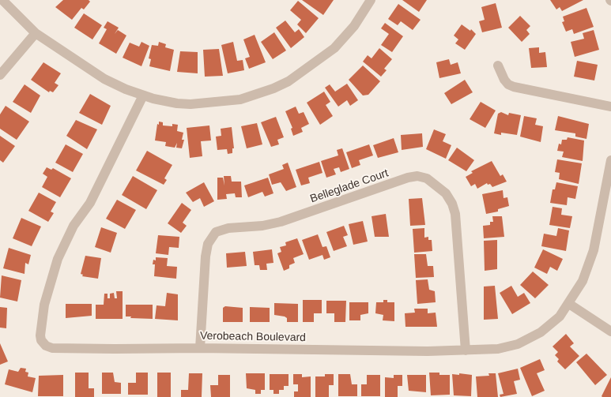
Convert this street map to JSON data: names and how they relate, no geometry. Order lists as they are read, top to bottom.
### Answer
{
  "streets": {
    "street": ["Belleglade Court", "Verobeach Boulevard"]
  },
  "crossings": [
    ["Belleglade Court", "Verobeach Boulevard"]
  ]
}
